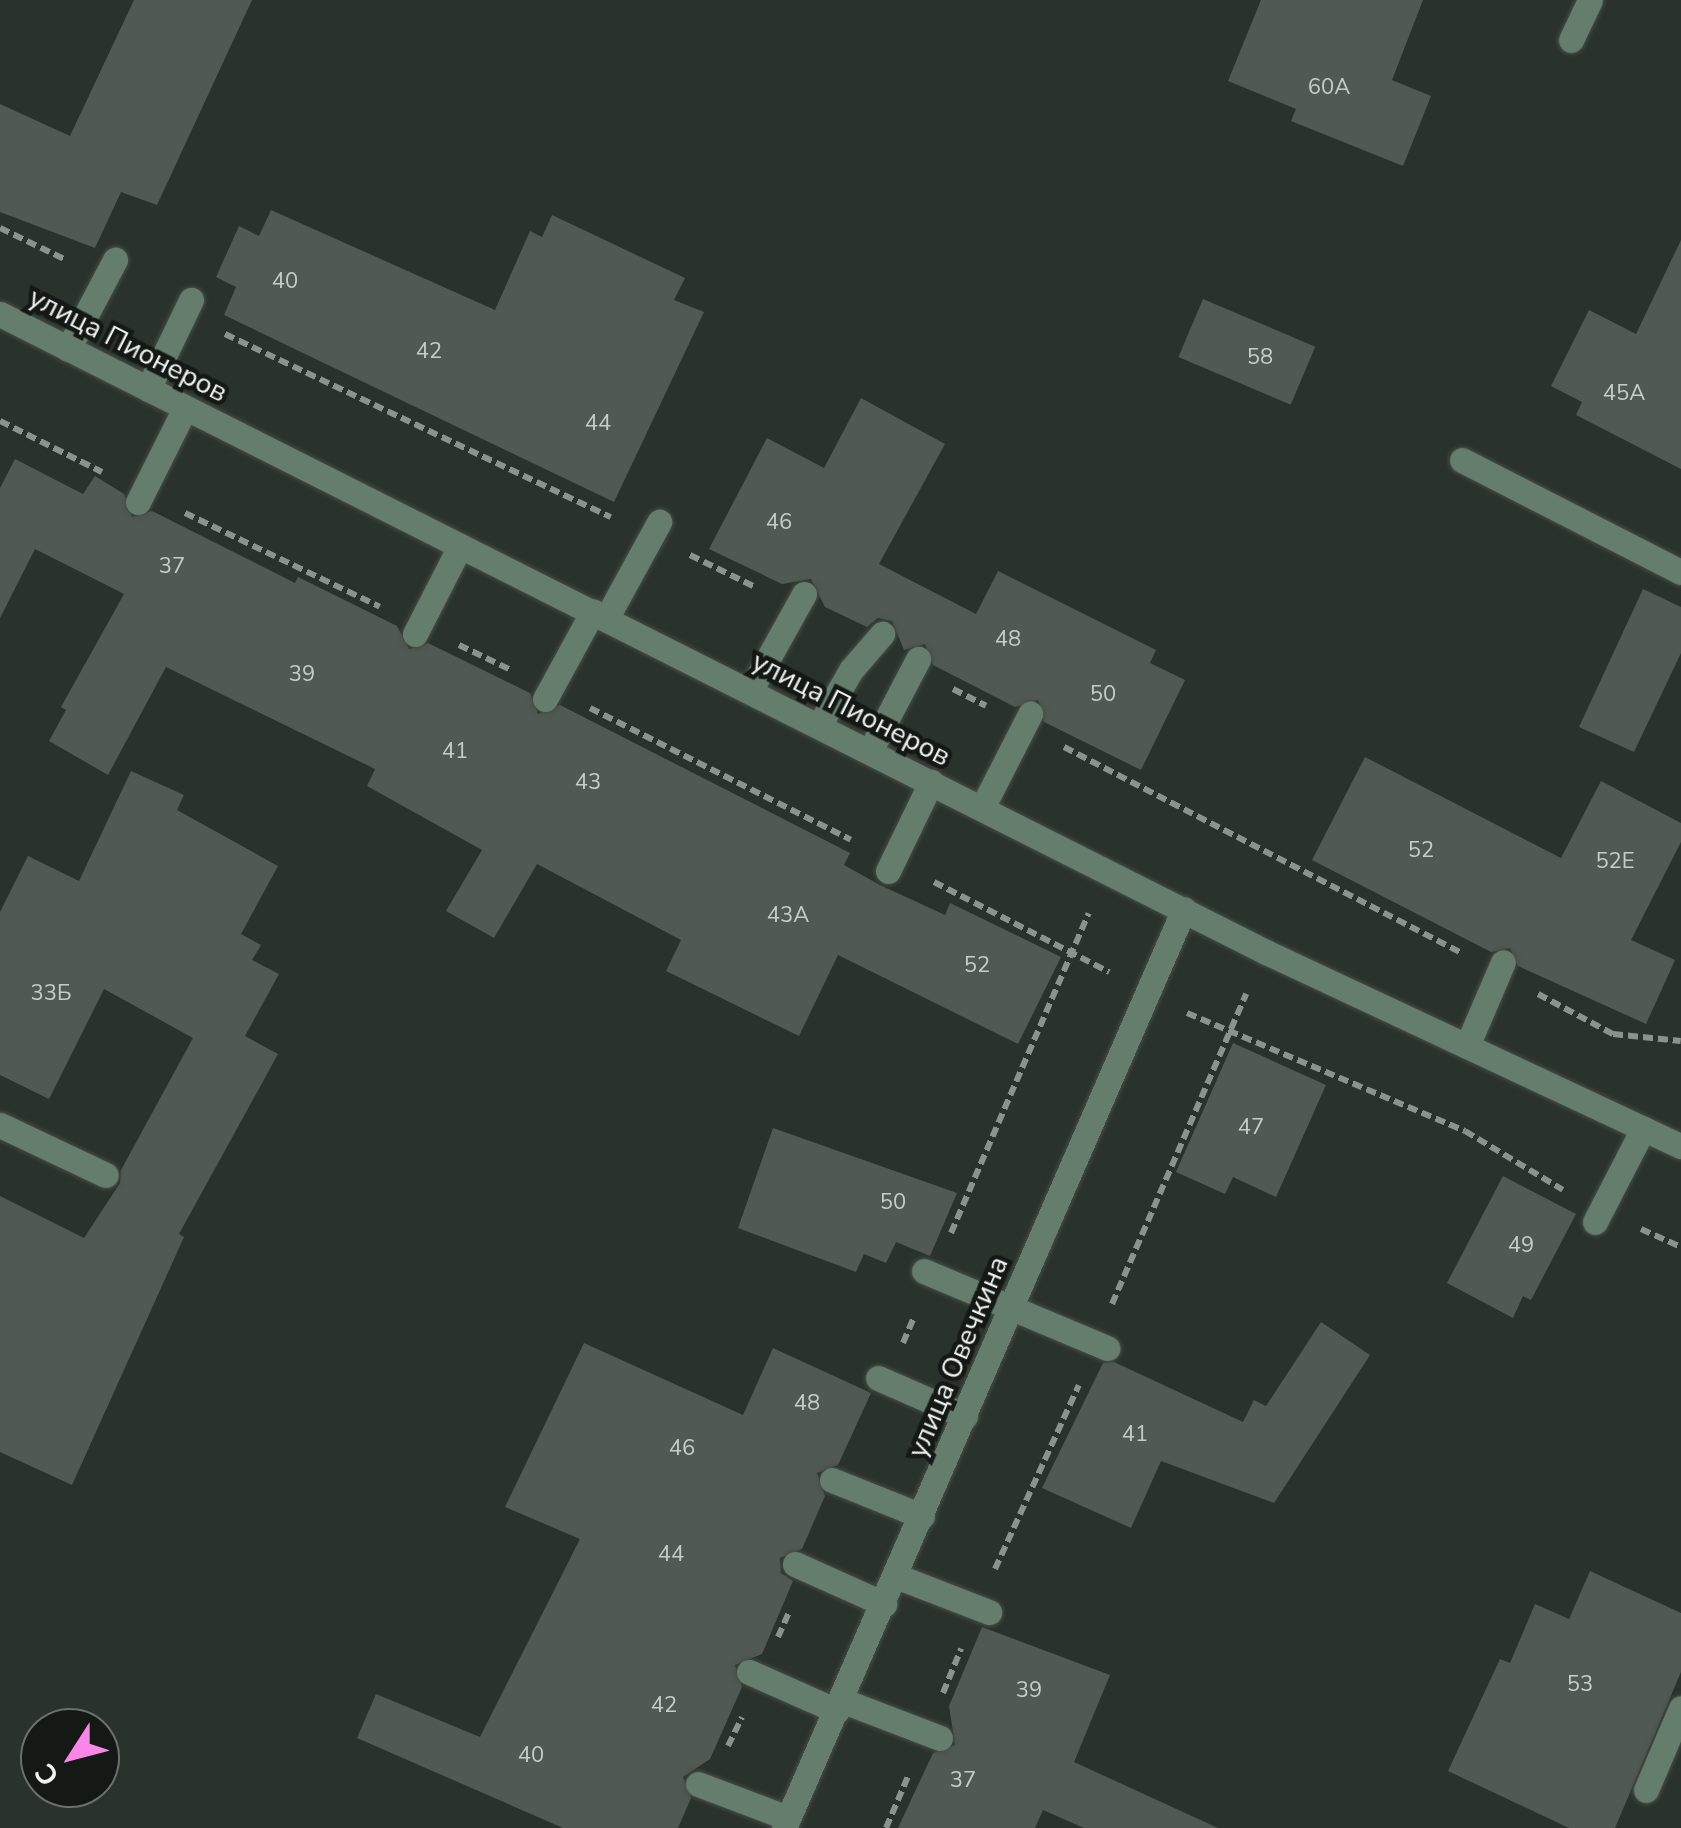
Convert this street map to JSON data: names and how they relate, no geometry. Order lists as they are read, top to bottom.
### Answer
{
  "streets": {
    "street": ["улица Пионеров", "улица Овечкина"]
  },
  "crossings": [
    ["улица Пионеров", "улица Овечкина"]
  ],
  "house_numbers": [
    "60А",
    "40",
    "42",
    "58",
    "45А",
    "44",
    "46",
    "37",
    "48",
    "39",
    "50",
    "41",
    "43",
    "52",
    "52Е",
    "43А",
    "52",
    "33Б",
    "47",
    "50",
    "49",
    "48",
    "41",
    "46",
    "44",
    "53",
    "39",
    "42",
    "40",
    "37"
  ],
  "north": "bottom left"
}
